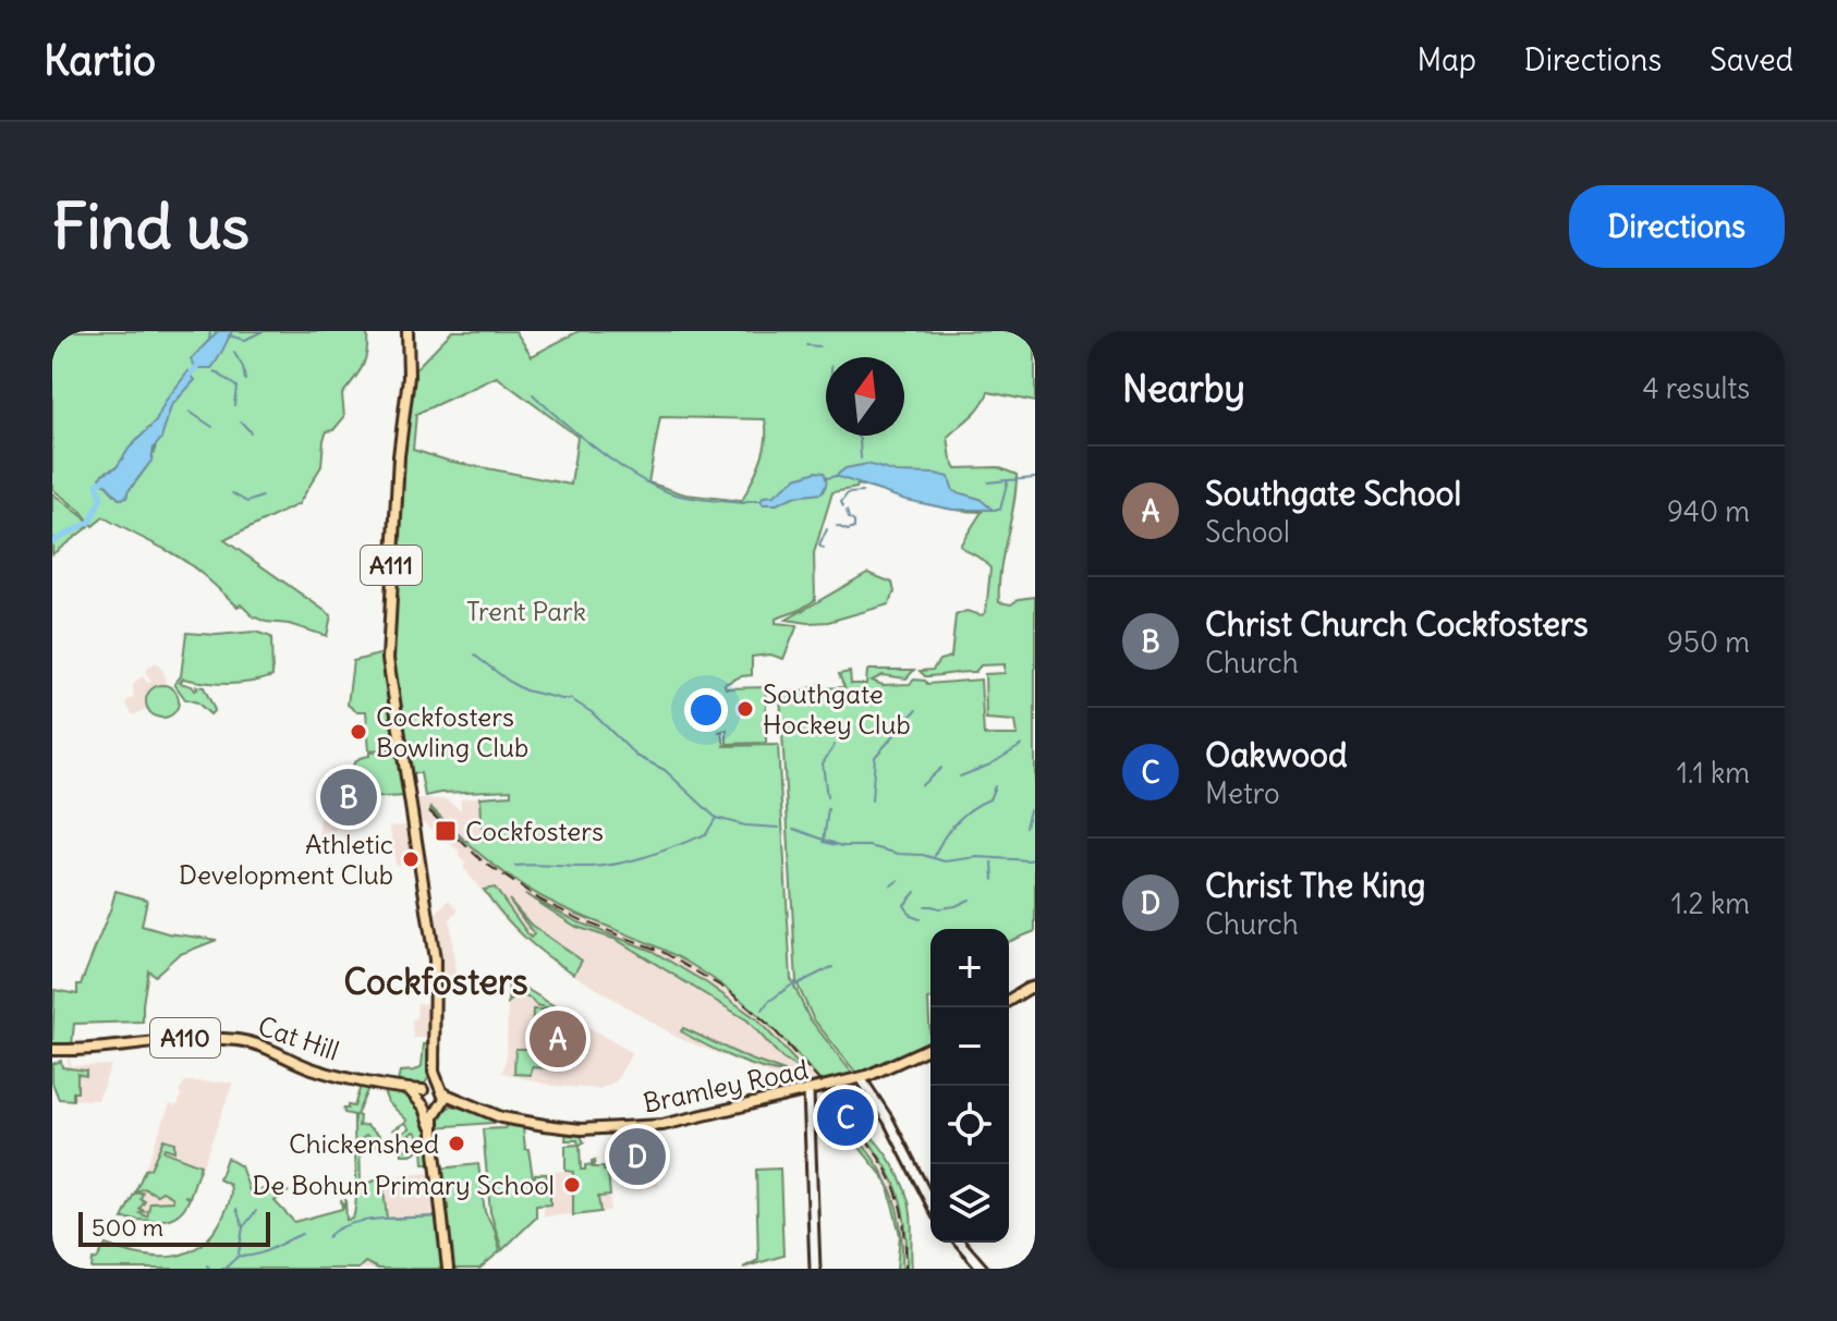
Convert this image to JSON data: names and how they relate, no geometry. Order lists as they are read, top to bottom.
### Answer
{
  "streets": {
    "main road": [
      "A111",
      "A110",
      "Cat Hill",
      "Bramley Road"
    ]
  },
  "crossings": [
    ["A111", "Cat Hill"],
    ["A111", "Bramley Road"]
  ],
  "districts": ["Cockfosters"],
  "parks": ["Trent Park"],
  "places": {
    "other": [
      "Southgate Hockey Club",
      "Cockfosters Bowling Club",
      "Athletic Development Club",
      "Chickenshed",
      "De Bohun Primary School"
    ],
    "transit": ["Cockfosters"]
  },
  "scale_bar": "500 m",
  "north": "top",
  "page": {
    "header": "Kartio",
    "nav": ["Map", "Directions", "Saved"],
    "buttons": "Directions",
    "title": "Find us",
    "heading": ["Nearby", "4 results"],
    "list": [
      {
        "mark": "A",
        "name": "Southgate School",
        "note": "School",
        "value": "940 m"
      },
      {
        "mark": "B",
        "name": "Christ Church Cockfosters",
        "note": "Church",
        "value": "950 m"
      },
      {
        "mark": "C",
        "name": "Oakwood",
        "note": "Metro",
        "value": "1.1 km"
      },
      {
        "mark": "D",
        "name": "Christ The King",
        "note": "Church",
        "value": "1.2 km"
      }
    ],
    "pins": [
      "B",
      "A",
      "C",
      "D"
    ],
    "map_buttons": ["+", "−"],
    "scale": "500 m"
  }
}
